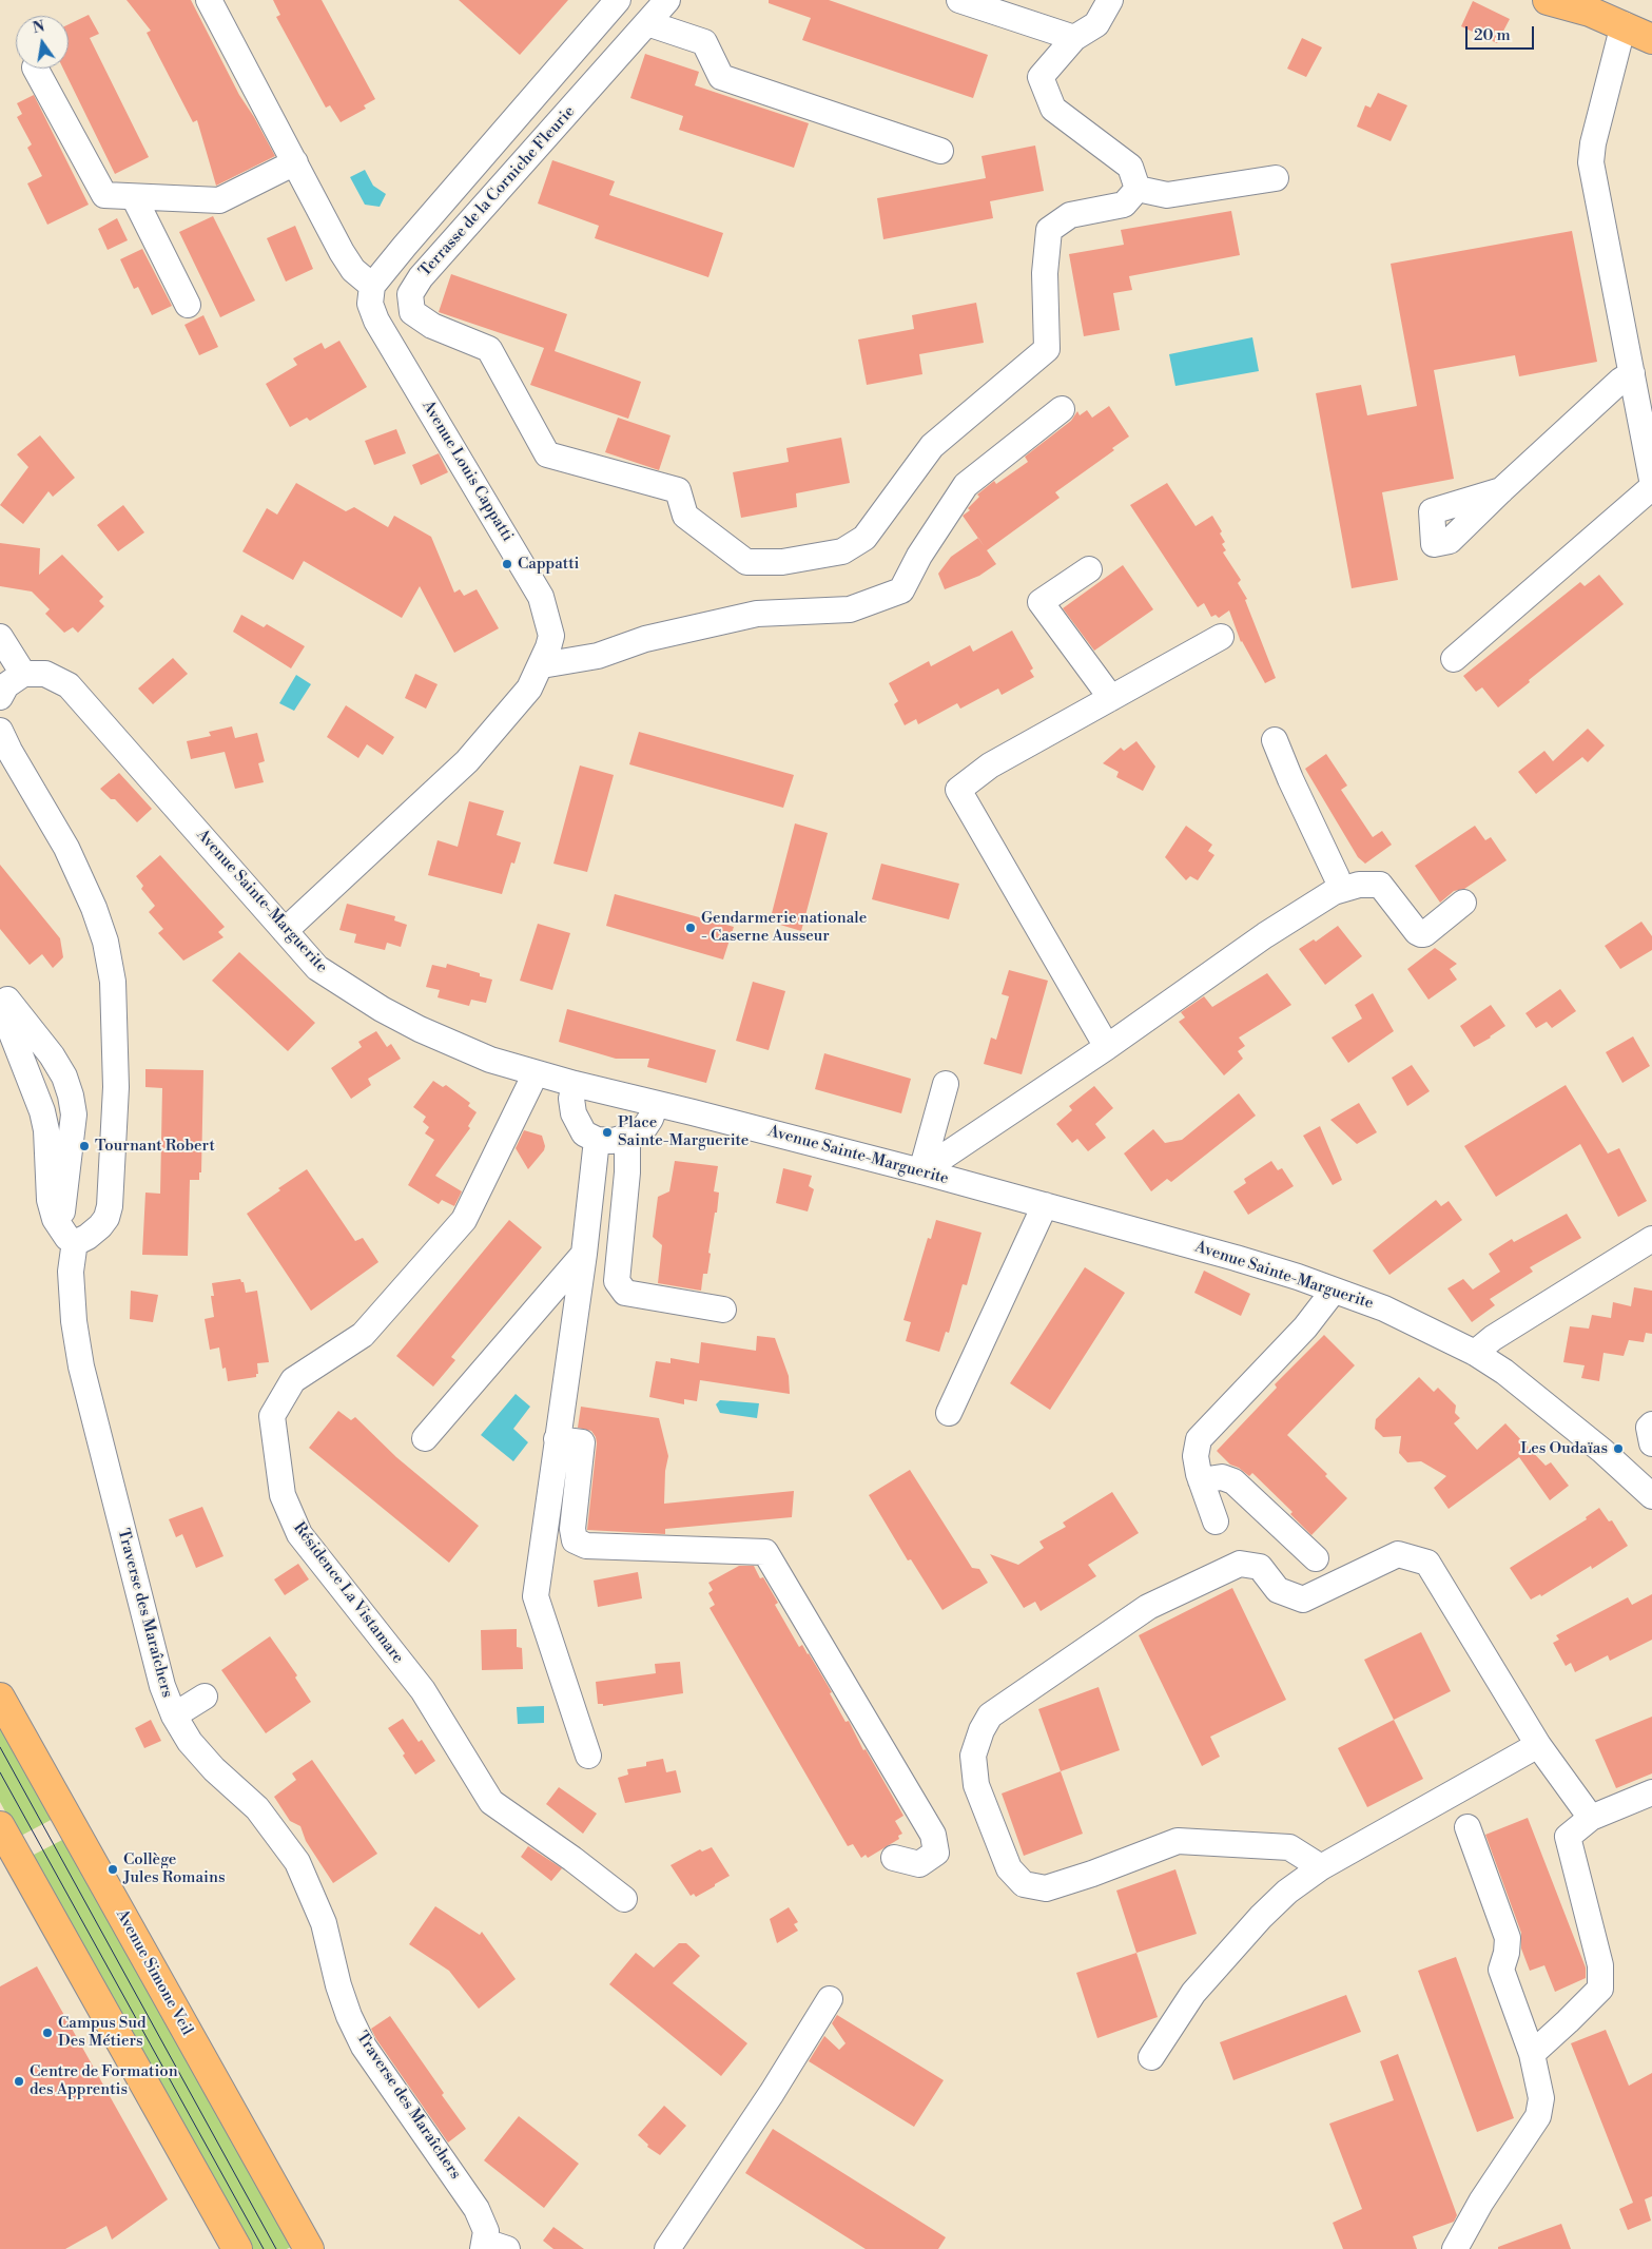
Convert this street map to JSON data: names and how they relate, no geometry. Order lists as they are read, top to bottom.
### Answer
{
  "streets": {
    "main road": ["Avenue Simone Veil"],
    "street": [
      "Terrasse de la Corniche Fleurie",
      "Avenue Louis Cappatti",
      "Avenue Sainte-Marguerite",
      "Résidence La Vistamare",
      "Traverse des Maraîchers"
    ]
  },
  "crossings": [
    ["Avenue Louis Cappatti", "Avenue Sainte-Marguerite"],
    ["Avenue Sainte-Marguerite", "Résidence La Vistamare"]
  ],
  "places": [
    "Cappatti",
    "Gendarmerie nationale - Caserne Ausseur",
    "Place Sainte-Marguerite",
    "Tournant Robert",
    "Les Oudaïas",
    "Collège Jules Romains",
    "Campus Sud Des Métiers",
    "Centre de Formation des Apprentis"
  ],
  "scale_bar": "20 m",
  "north": "top"
}
